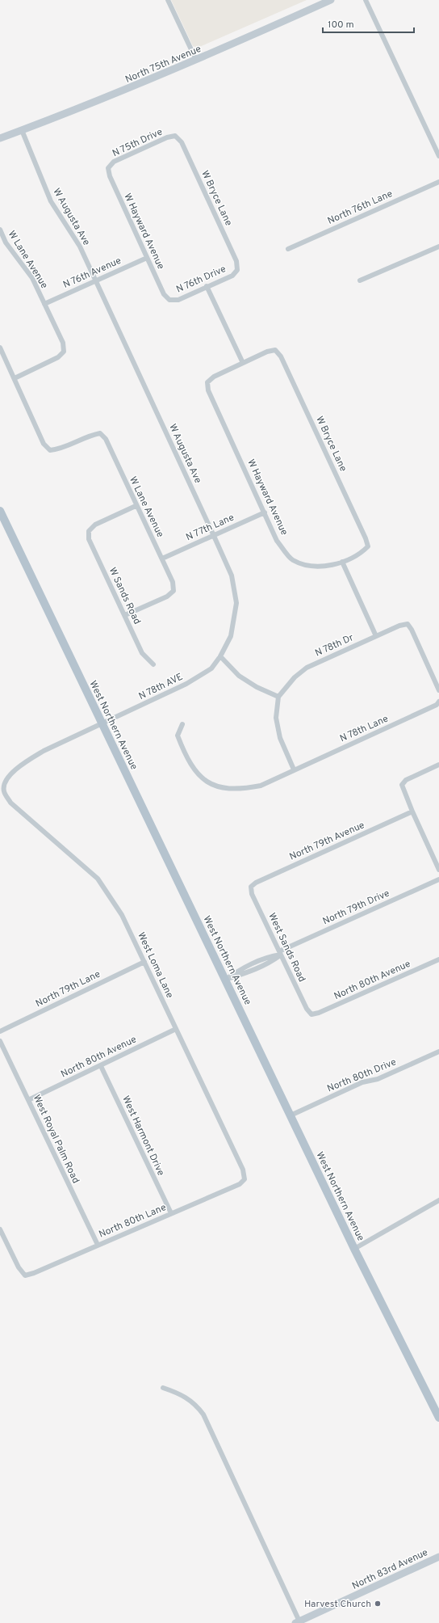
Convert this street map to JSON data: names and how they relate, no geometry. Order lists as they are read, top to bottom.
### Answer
{
  "streets": {
    "main road": ["North 75th Avenue", "West Northern Avenue", "North 83rd Avenue"],
    "street": [
      "N 75th Drive",
      "W Bryce Lane",
      "North 76th Lane",
      "W Augusta Ave",
      "W Hayward Avenue",
      "W Lane Avenue",
      "N 76th Avenue",
      "N 76th Drive",
      "N 77th Lane",
      "W Sands Road",
      "N 78th Dr",
      "N 78th AVE",
      "N 78th Lane",
      "North 79th Avenue",
      "North 79th Drive",
      "West Sands Road",
      "West Loma Lane",
      "North 80th Avenue",
      "North 79th Lane",
      "North 80th Drive",
      "West Harmont Drive",
      "West Royal Palm Road",
      "North 80th Lane"
    ]
  },
  "crossings": [
    ["North 75th Avenue", "W Augusta Ave"],
    ["N 75th Drive", "W Bryce Lane"],
    ["N 75th Drive", "W Hayward Avenue"],
    ["W Bryce Lane", "W Hayward Avenue"],
    ["W Bryce Lane", "N 76th Drive"],
    ["W Augusta Ave", "N 76th Avenue"],
    ["W Augusta Ave", "N 77th Lane"],
    ["W Augusta Ave", "N 78th AVE"],
    ["W Hayward Avenue", "N 76th Avenue"],
    ["W Hayward Avenue", "N 76th Drive"],
    ["W Hayward Avenue", "N 77th Lane"],
    ["W Lane Avenue", "N 76th Avenue"],
    ["W Lane Avenue", "N 77th Lane"],
    ["W Lane Avenue", "W Sands Road"],
    ["N 78th AVE", "West Northern Avenue"],
    ["N 78th AVE", "West Loma Lane"],
    ["West Northern Avenue", "North 79th Drive"],
    ["West Northern Avenue", "West Loma Lane"],
    ["West Northern Avenue", "North 80th Drive"],
    ["North 79th Avenue", "West Sands Road"],
    ["North 79th Drive", "West Sands Road"],
    ["West Sands Road", "North 80th Avenue"],
    ["West Loma Lane", "North 80th Avenue"],
    ["West Loma Lane", "North 79th Lane"],
    ["West Loma Lane", "North 80th Lane"],
    ["North 80th Avenue", "West Harmont Drive"],
    ["North 80th Avenue", "West Royal Palm Road"],
    ["West Harmont Drive", "North 80th Lane"],
    ["West Royal Palm Road", "North 80th Lane"]
  ],
  "places": ["Harvest Church"],
  "scale_bar": "100 m"
}
